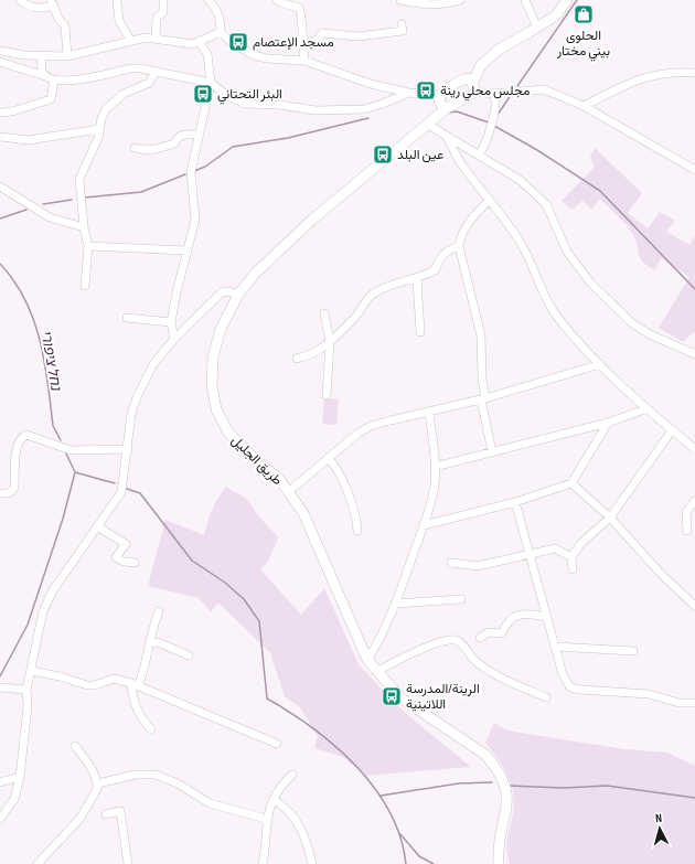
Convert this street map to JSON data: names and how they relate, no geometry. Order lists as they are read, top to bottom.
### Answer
{
  "streets": {
    "main road": ["طريق الجليل"]
  },
  "water": ["נחל ציפורי"],
  "places": {
    "shop": ["الحلوى بيني مختار"],
    "bus stop": [
      "مسجد الإعتصام",
      "مجلس محلي رينة",
      "البئر التحتاني",
      "عين البلد",
      "الرينة/المدرسة اللاتينية"
    ]
  },
  "north": "top"
}
